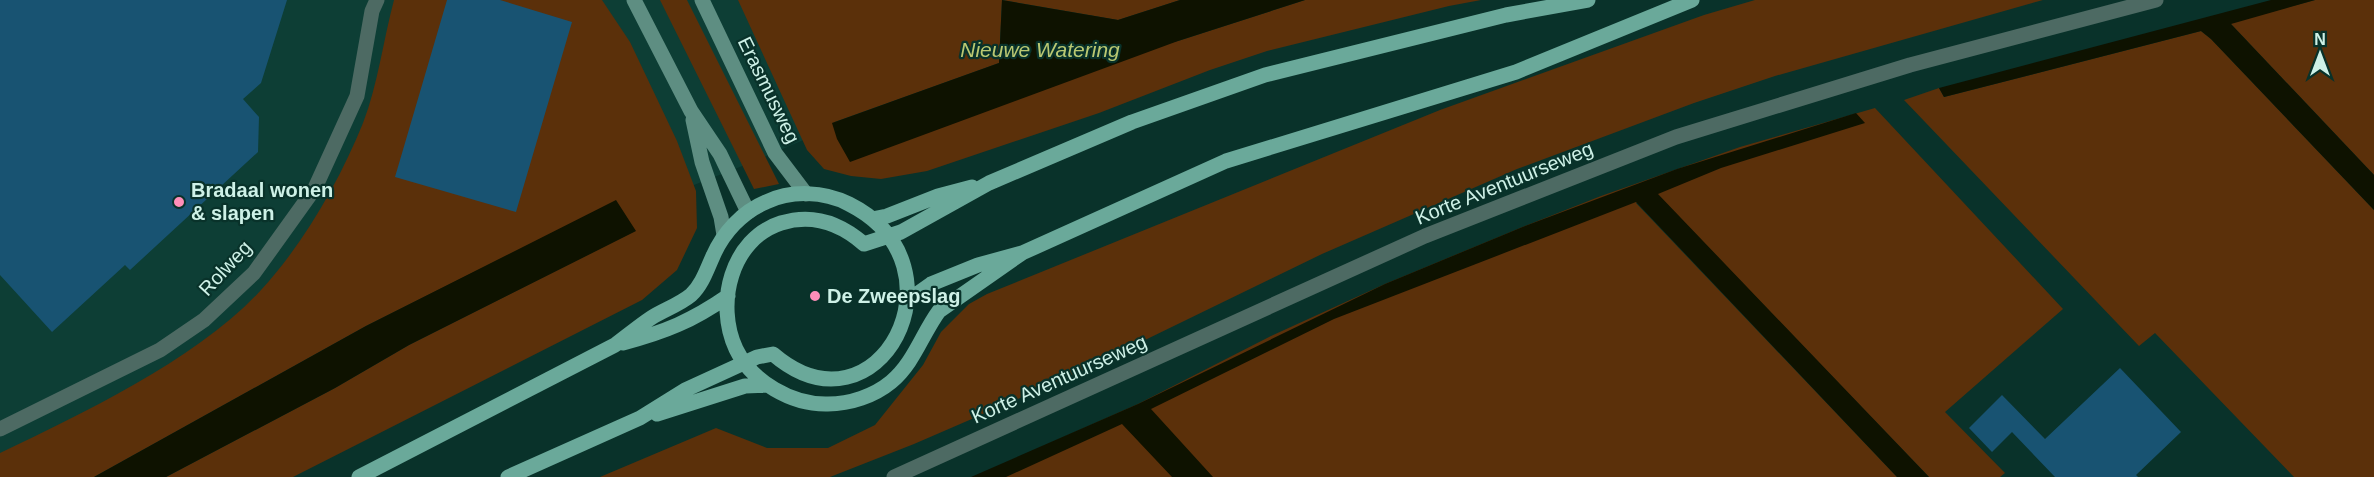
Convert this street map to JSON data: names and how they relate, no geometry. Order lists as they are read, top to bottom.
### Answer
{
  "streets": {
    "street": ["Erasmusweg", "Korte Aventuurseweg", "Rolweg"]
  },
  "water": ["Nieuwe Watering"],
  "places": ["Bradaal wonen & slapen", "De Zweepslag"],
  "north": "top"
}
